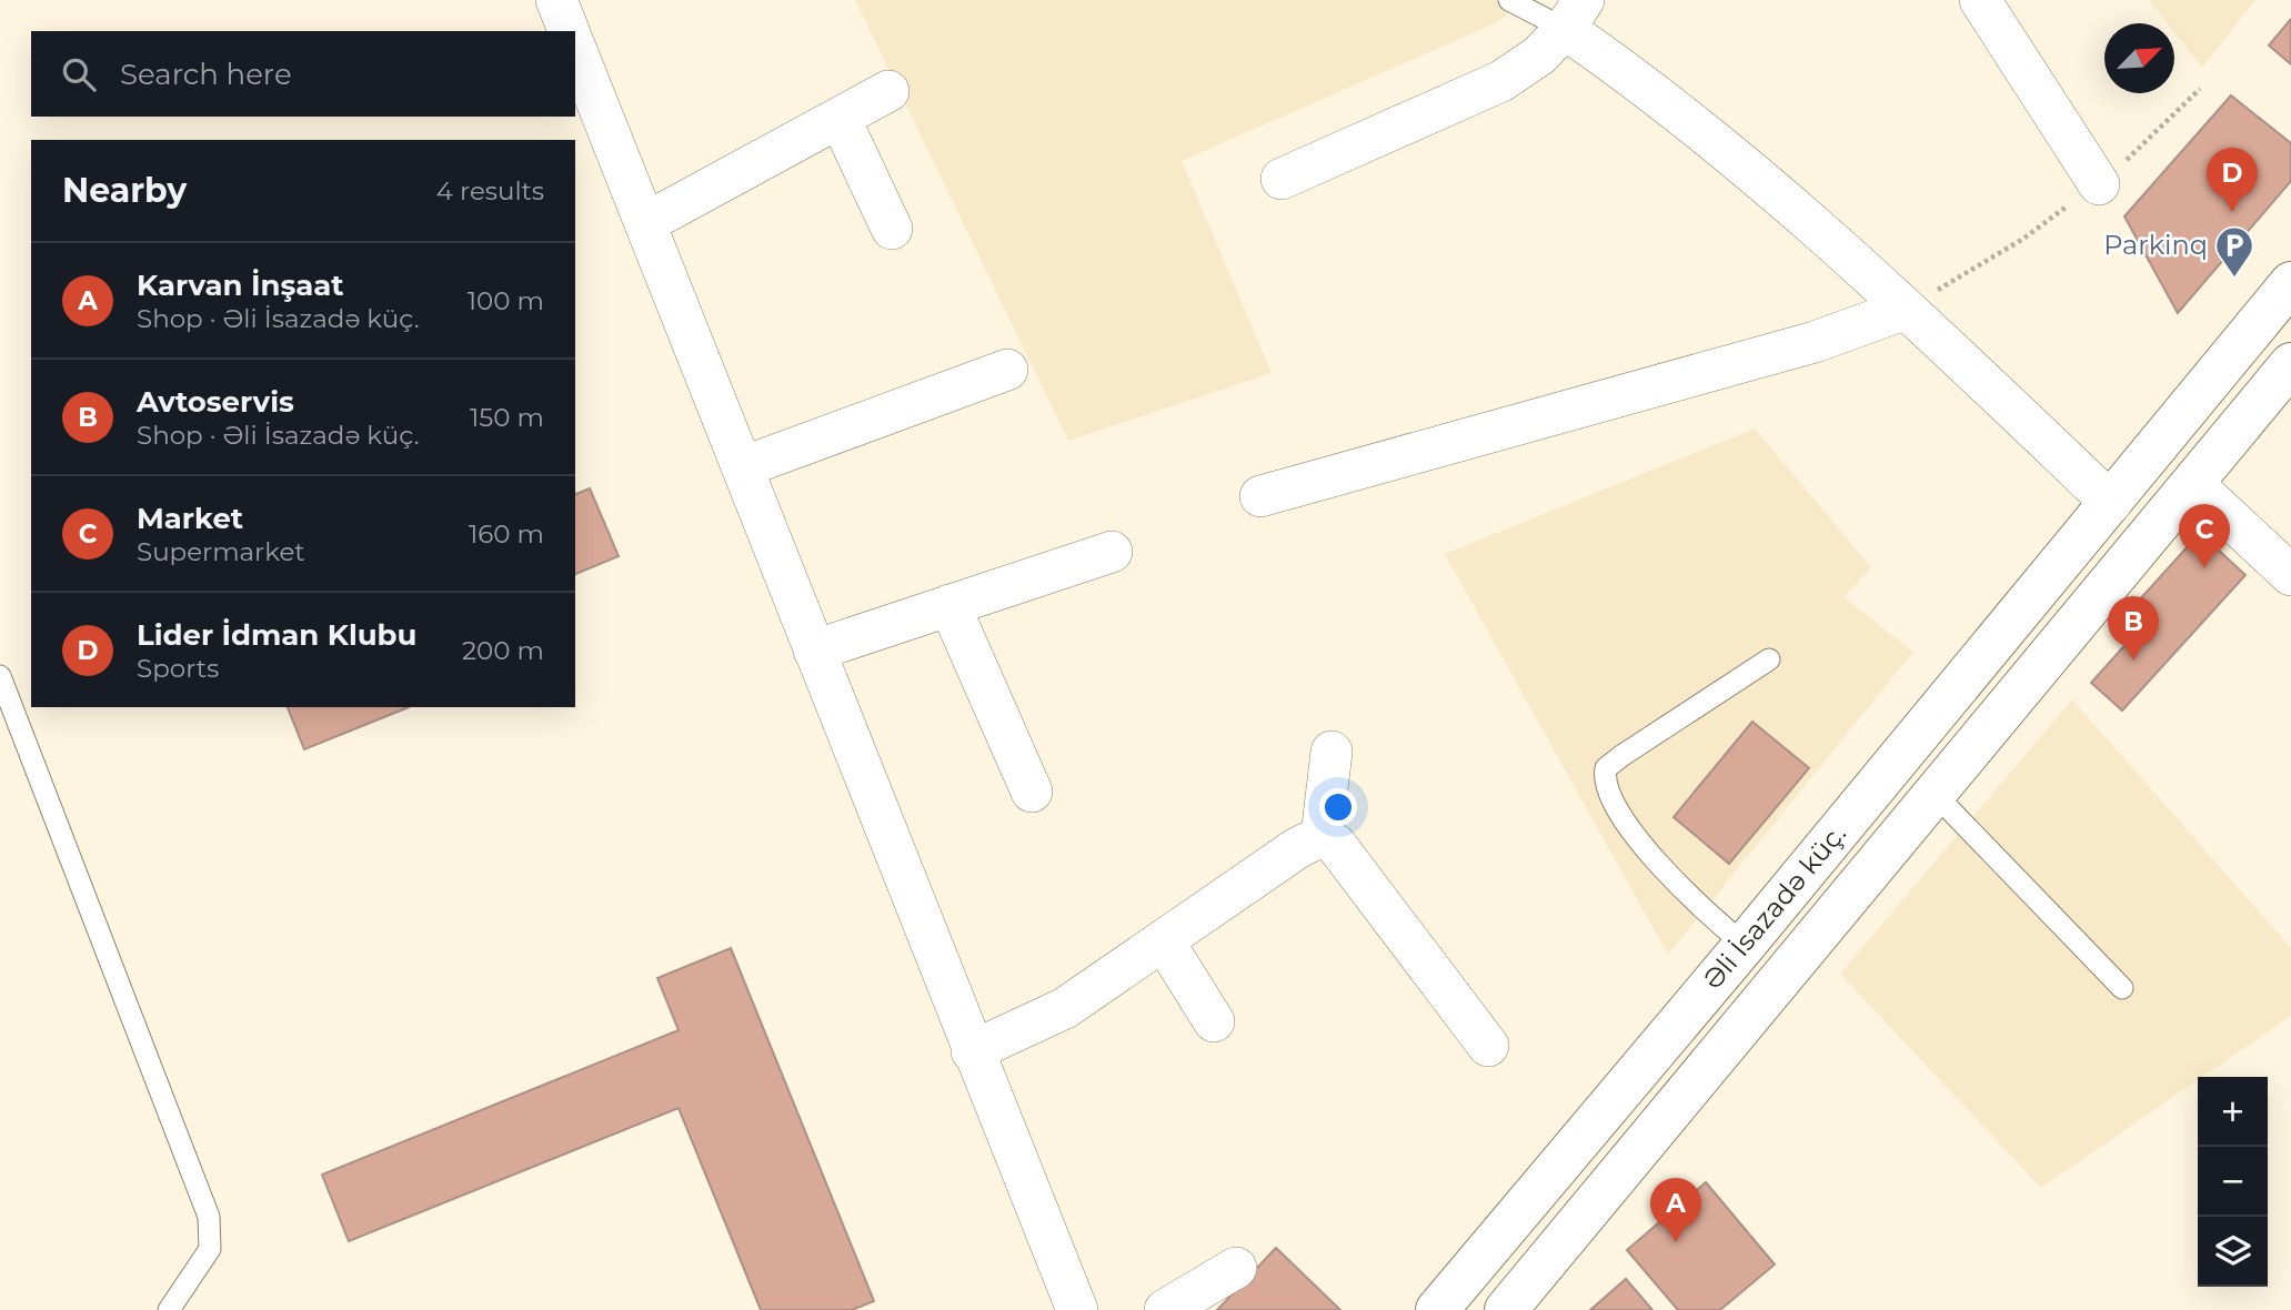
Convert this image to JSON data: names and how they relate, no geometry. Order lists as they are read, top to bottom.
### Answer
{
  "streets": {
    "main road": ["Əli İsazadə küç."]
  },
  "places": {
    "parking": ["Parkinq"]
  },
  "north": "top right",
  "page": {
    "search": "Search here",
    "heading": ["Nearby", "4 results"],
    "pins": [
      "D",
      "C",
      "B",
      "A"
    ],
    "list": [
      {
        "mark": "A",
        "name": "Karvan İnşaat",
        "note": "Shop · Əli İsazadə küç.",
        "value": "100 m"
      },
      {
        "mark": "B",
        "name": "Avtoservis",
        "note": "Shop · Əli İsazadə küç.",
        "value": "150 m"
      },
      {
        "mark": "C",
        "name": "Market",
        "note": "Supermarket",
        "value": "160 m"
      },
      {
        "mark": "D",
        "name": "Lider İdman Klubu",
        "note": "Sports",
        "value": "200 m"
      }
    ],
    "map_buttons": ["+", "−"]
  }
}
